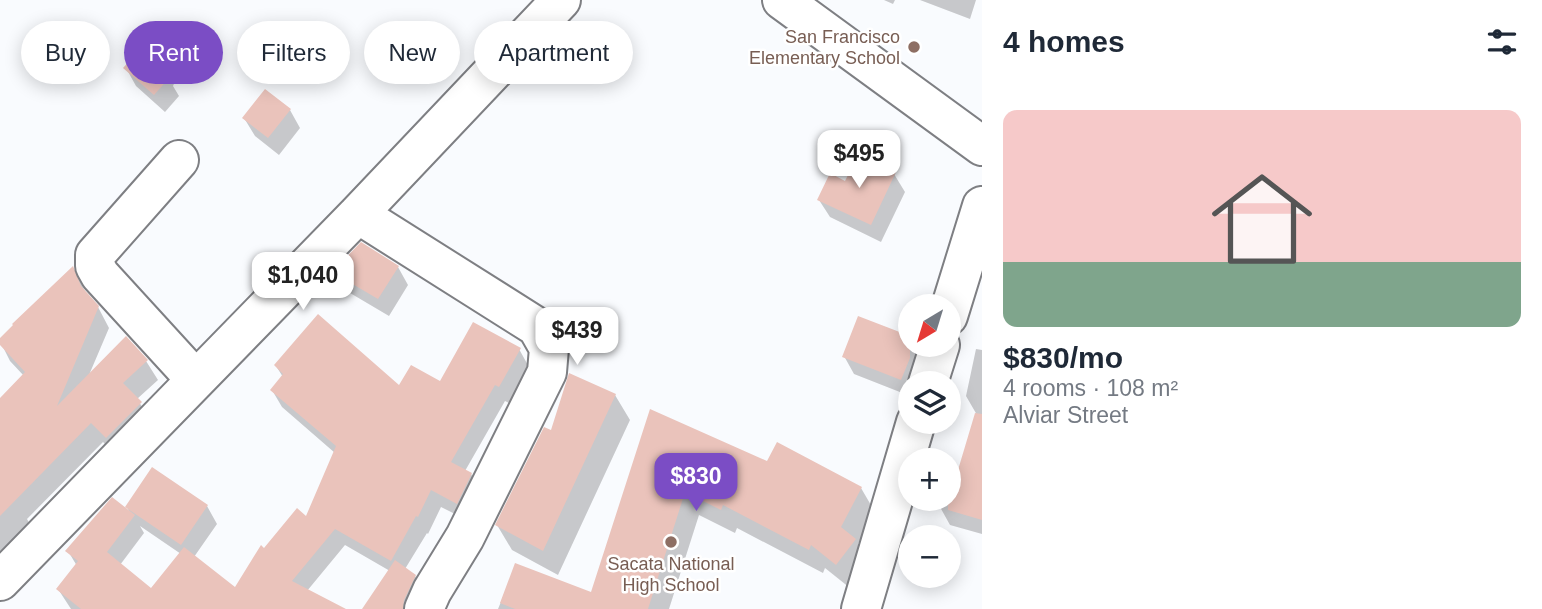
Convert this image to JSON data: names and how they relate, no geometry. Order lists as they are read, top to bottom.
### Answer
{
  "places": ["San Francisco Elementary School", "Sacata National High School"],
  "north": "bottom left",
  "page": {
    "heading": "4 homes",
    "chip": [
      "Buy",
      "Rent",
      "Filters",
      "New",
      "Apartment"
    ],
    "list": [
      {
        "name": "$830/mo",
        "note": "4 rooms · 108 m² · Alviar Street"
      }
    ],
    "price": [
      "$495",
      "$1,040",
      "$439",
      "$830"
    ],
    "map_buttons": ["+", "−"]
  }
}
